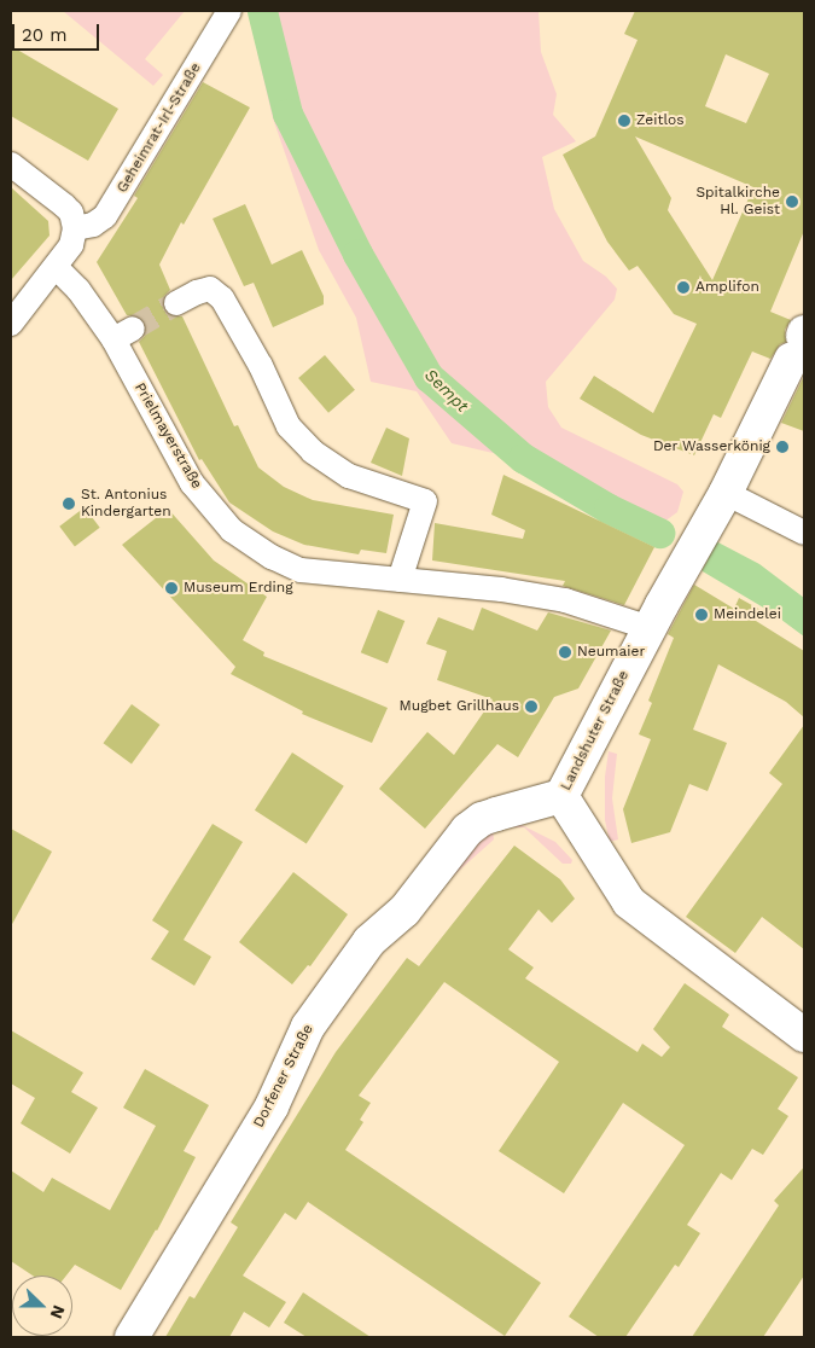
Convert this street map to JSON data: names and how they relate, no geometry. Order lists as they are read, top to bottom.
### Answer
{
  "streets": {
    "street": [
      "Geheimrat-Irl-Straße",
      "Prielmayerstraße",
      "Landshuter Straße",
      "Dorfener Straße"
    ]
  },
  "crossings": [
    ["Prielmayerstraße", "Landshuter Straße"],
    ["Landshuter Straße", "Dorfener Straße"]
  ],
  "water": ["Sempt"],
  "places": [
    "Zeitlos",
    "Spitalkirche Hl. Geist",
    "Amplifon",
    "Der Wasserkönig",
    "St. Antonius Kindergarten",
    "Museum Erding",
    "Meindelei",
    "Neumaier",
    "Mugbet Grillhaus"
  ],
  "scale_bar": "20 m",
  "north": "right"
}
